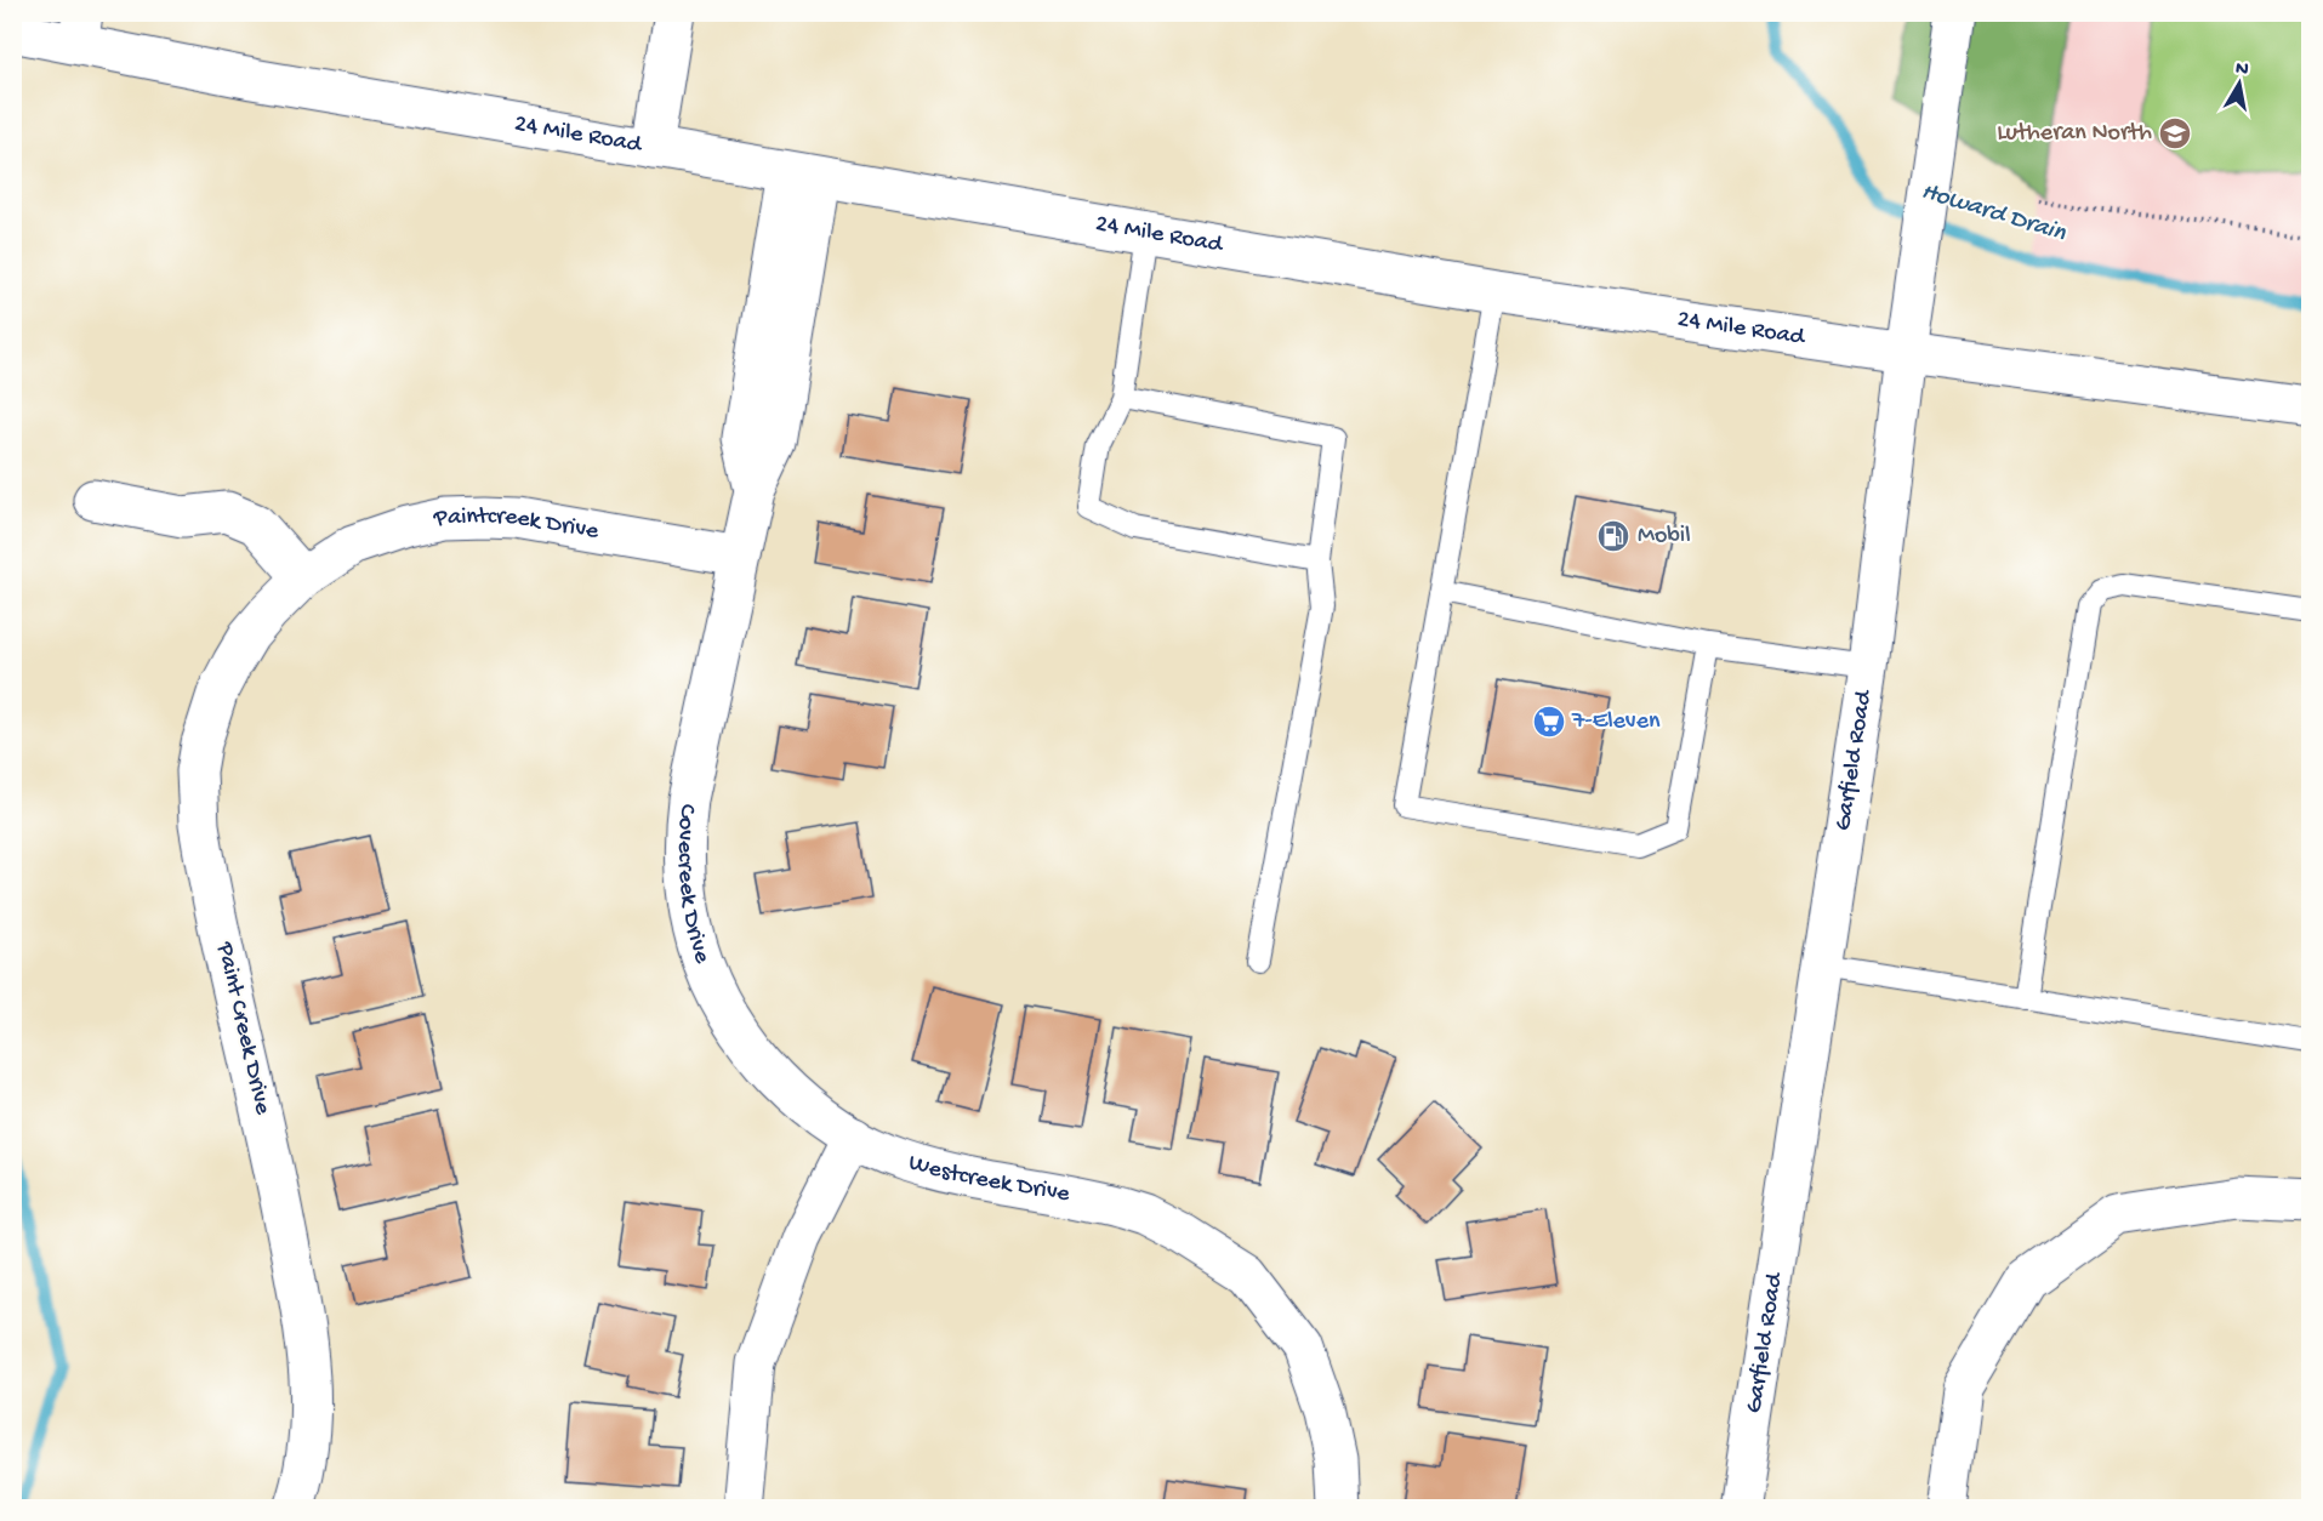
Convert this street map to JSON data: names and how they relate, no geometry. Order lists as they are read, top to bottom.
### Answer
{
  "streets": {
    "street": [
      "24 Mile Road",
      "Paintcreek Drive",
      "Garfield Road",
      "Covecreek Drive",
      "Paint Creek Drive",
      "Westcreek Drive"
    ]
  },
  "crossings": [
    ["24 Mile Road", "Garfield Road"],
    ["24 Mile Road", "Covecreek Drive"],
    ["Paintcreek Drive", "Covecreek Drive"],
    ["Paintcreek Drive", "Paint Creek Drive"],
    ["Covecreek Drive", "Westcreek Drive"]
  ],
  "water": ["Howard Drain"],
  "places": {
    "school or university": ["Lutheran North"],
    "fuel station": ["Mobil"],
    "supermarket": ["7-Eleven"]
  },
  "north": "top"
}
